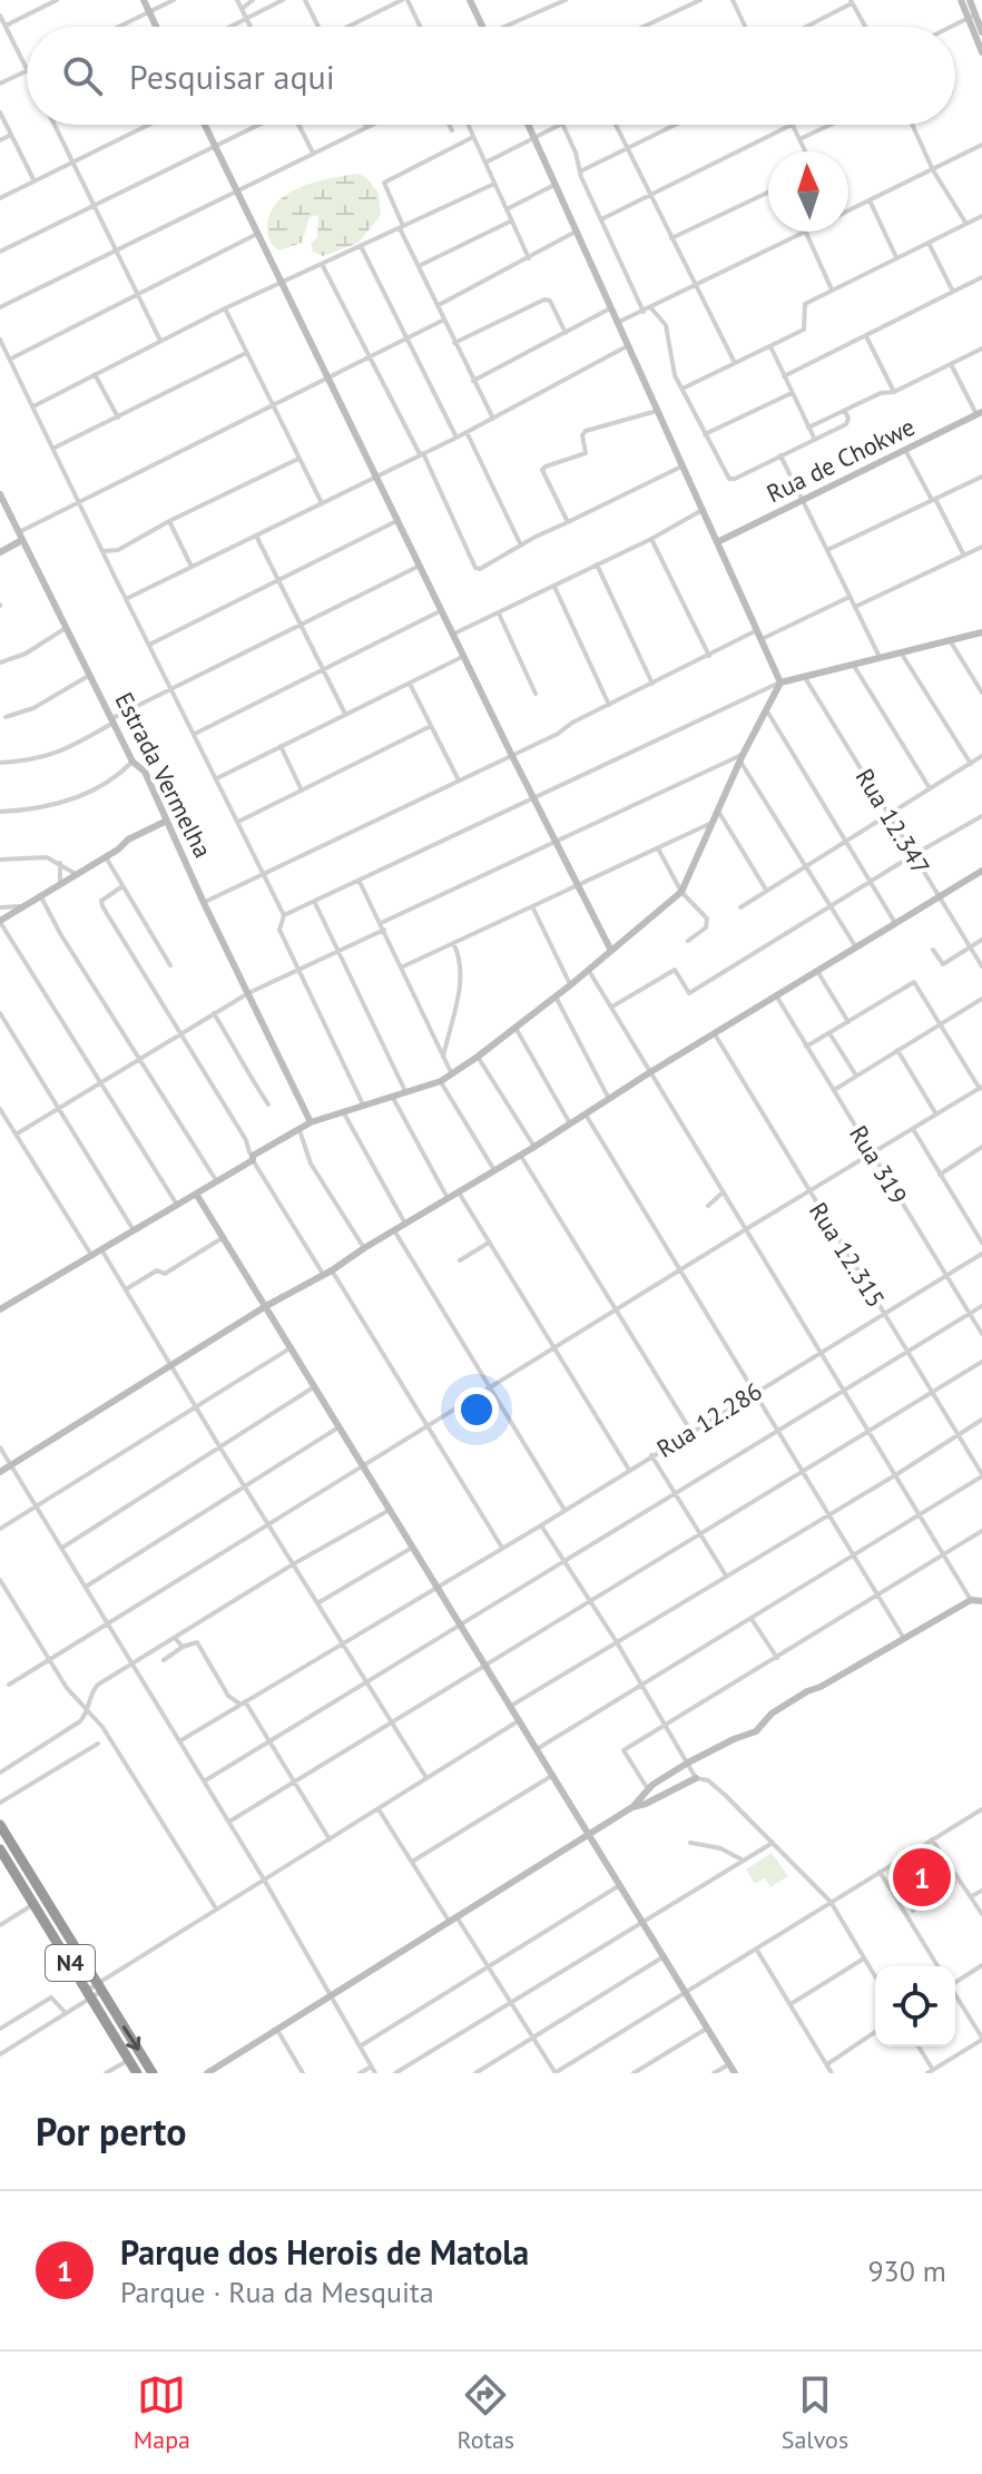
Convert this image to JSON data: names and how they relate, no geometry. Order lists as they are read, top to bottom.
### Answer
{
  "streets": {
    "highway": ["N4"],
    "street": [
      "Rua de Chokwe",
      "Estrada Vermelha",
      "Rua 12.347",
      "Rua 319",
      "Rua 12.315",
      "Rua 12.286"
    ]
  },
  "crossings": [
    ["Rua 319", "Rua 12.286"],
    ["Rua 12.315", "Rua 12.286"]
  ],
  "north": "top",
  "page": {
    "search": "Pesquisar aqui",
    "pins": "1",
    "heading": "Por perto",
    "list": [
      {
        "mark": "1",
        "name": "Parque dos Herois de Matola",
        "note": "Parque · Rua da Mesquita",
        "value": "930 m"
      }
    ],
    "nav": ["Mapa", "Rotas", "Salvos"]
  }
}
